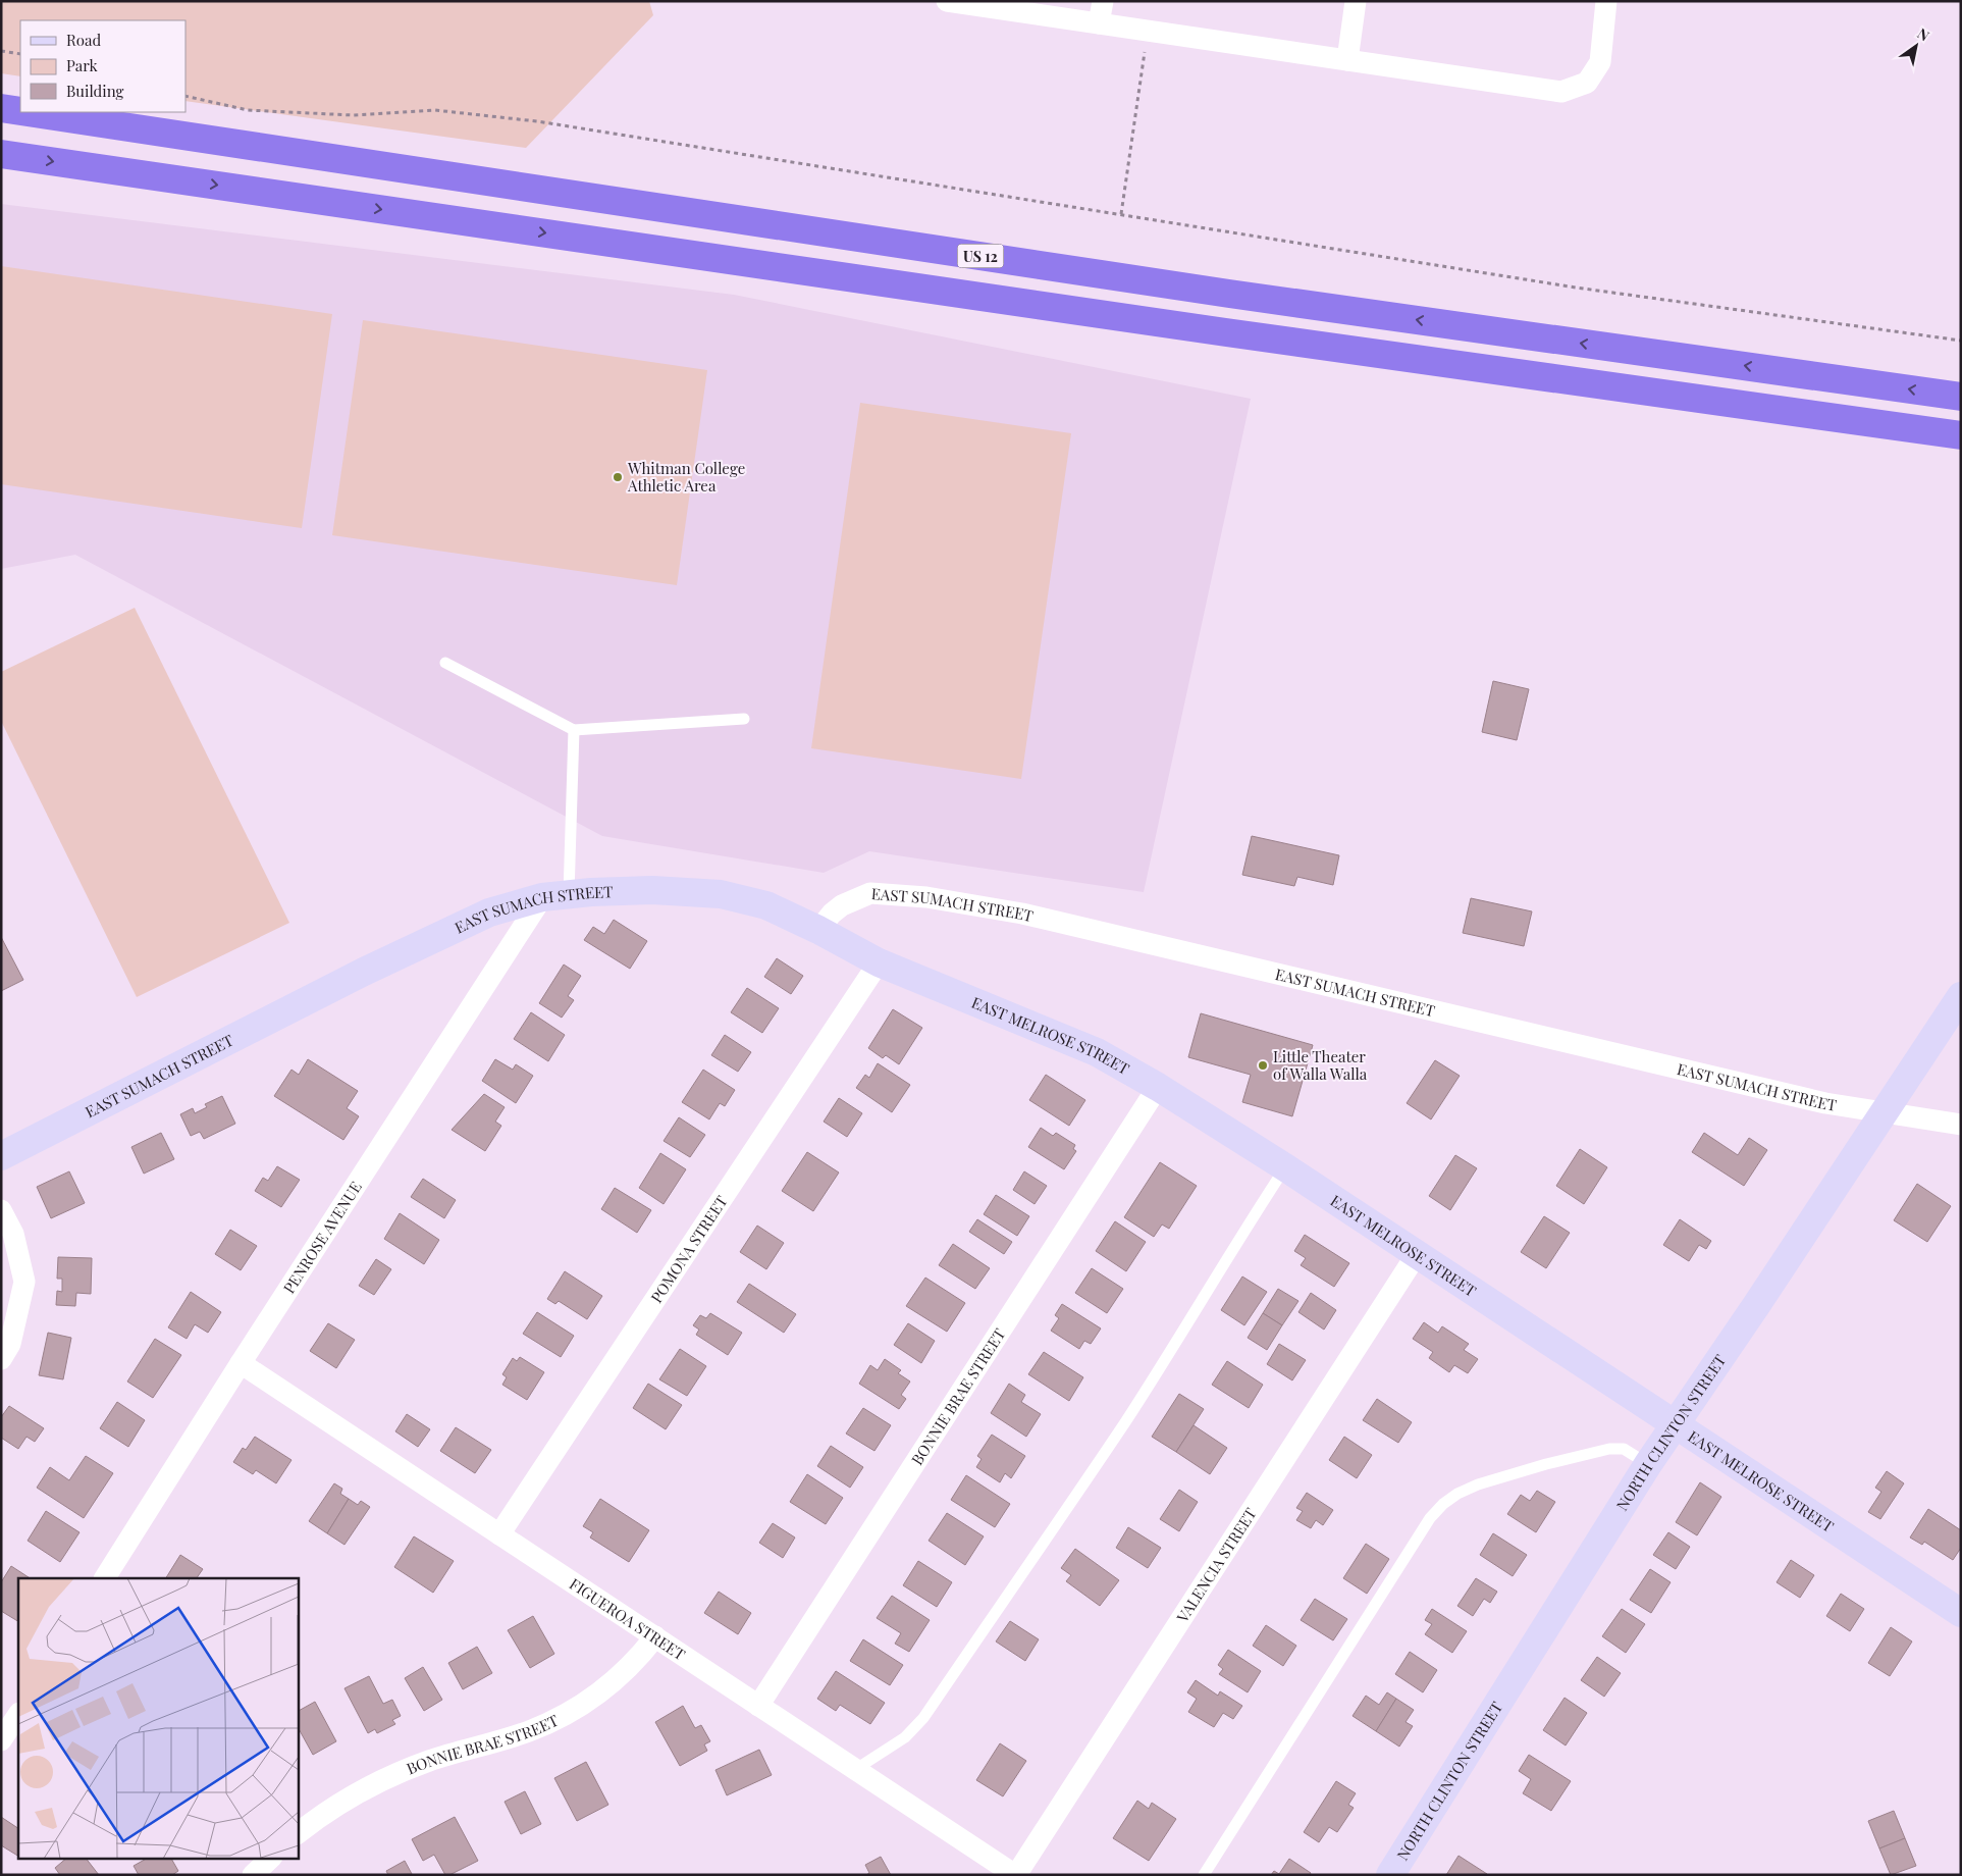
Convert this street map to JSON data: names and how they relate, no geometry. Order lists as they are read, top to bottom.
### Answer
{
  "streets": {
    "highway": ["US 12"],
    "street": [
      "EAST SUMACH STREET",
      "EAST MELROSE STREET",
      "PENROSE AVENUE",
      "POMONA STREET",
      "BONNIE BRAE STREET",
      "NORTH CLINTON STREET",
      "VALENCIA STREET",
      "FIGUEROA STREET"
    ]
  },
  "crossings": [
    ["EAST SUMACH STREET", "EAST MELROSE STREET"],
    ["EAST SUMACH STREET", "PENROSE AVENUE"],
    ["EAST SUMACH STREET", "NORTH CLINTON STREET"],
    ["EAST MELROSE STREET", "POMONA STREET"],
    ["EAST MELROSE STREET", "BONNIE BRAE STREET"],
    ["EAST MELROSE STREET", "NORTH CLINTON STREET"],
    ["EAST MELROSE STREET", "VALENCIA STREET"],
    ["PENROSE AVENUE", "FIGUEROA STREET"],
    ["POMONA STREET", "FIGUEROA STREET"],
    ["BONNIE BRAE STREET", "FIGUEROA STREET"],
    ["VALENCIA STREET", "FIGUEROA STREET"]
  ],
  "places": ["Whitman College Athletic Area", "Little Theater of Walla Walla"],
  "legend": ["Road", "Park", "Building"],
  "north": "top right"
}
